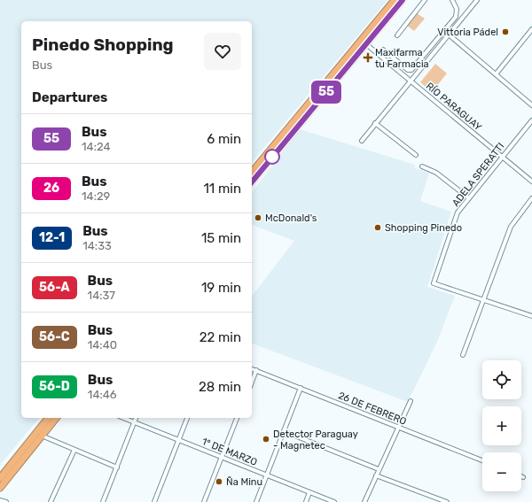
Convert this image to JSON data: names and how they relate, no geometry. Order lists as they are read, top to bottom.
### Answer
{
  "streets": {
    "street": [
      "RÍO PARAGUAY",
      "ADELA SPERATTI",
      "26 DE FEBRERO",
      "1° DE MARZO"
    ]
  },
  "crossings": [
    ["RÍO PARAGUAY", "ADELA SPERATTI"]
  ],
  "places": {
    "other": [
      "Vittoria Pádel",
      "McDonald's",
      "Shopping Pinedo",
      "Detector Paraguay - Magnetec",
      "Ña Minu"
    ],
    "health": ["Maxifarma tu Farmacia"]
  },
  "lines": ["bus line 55"],
  "page": {
    "on_map": "55",
    "heading": [
      ["Pinedo Shopping", "Bus"],
      "Departures"
    ],
    "list": [
      {
        "mark": "55",
        "name": "Bus",
        "note": "14:24",
        "value": "6 min"
      },
      {
        "mark": "26",
        "name": "Bus",
        "note": "14:29",
        "value": "11 min"
      },
      {
        "mark": "12-1",
        "name": "Bus",
        "note": "14:33",
        "value": "15 min"
      },
      {
        "mark": "56-A",
        "name": "Bus",
        "note": "14:37",
        "value": "19 min"
      },
      {
        "mark": "56-C",
        "name": "Bus",
        "note": "14:40",
        "value": "22 min"
      },
      {
        "mark": "56-D",
        "name": "Bus",
        "note": "14:46",
        "value": "28 min"
      }
    ],
    "map_buttons": ["+", "−"]
  }
}
